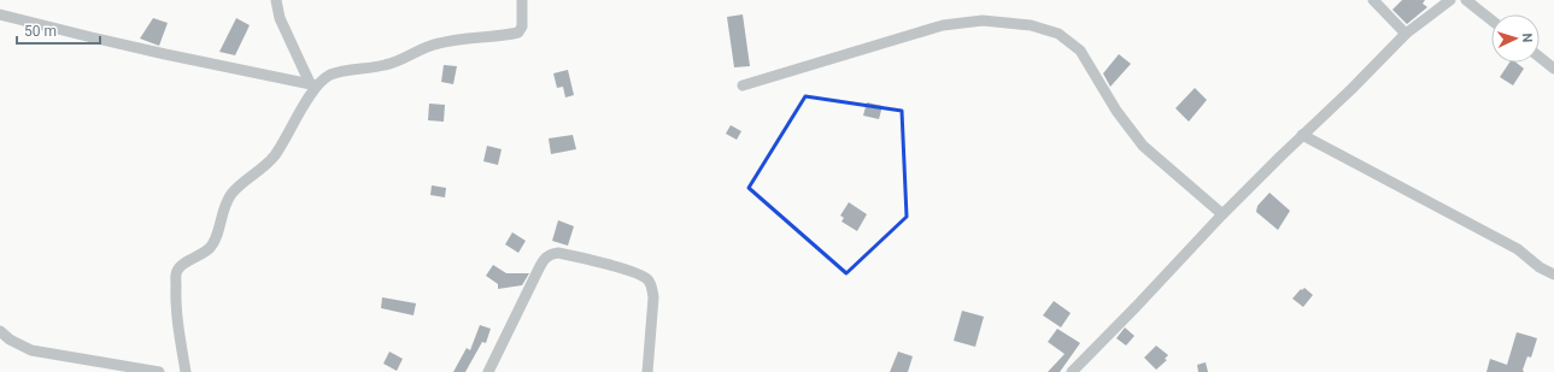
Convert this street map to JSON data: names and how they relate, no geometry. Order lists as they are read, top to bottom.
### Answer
{
  "scale_bar": "50 m",
  "north": "right"
}
